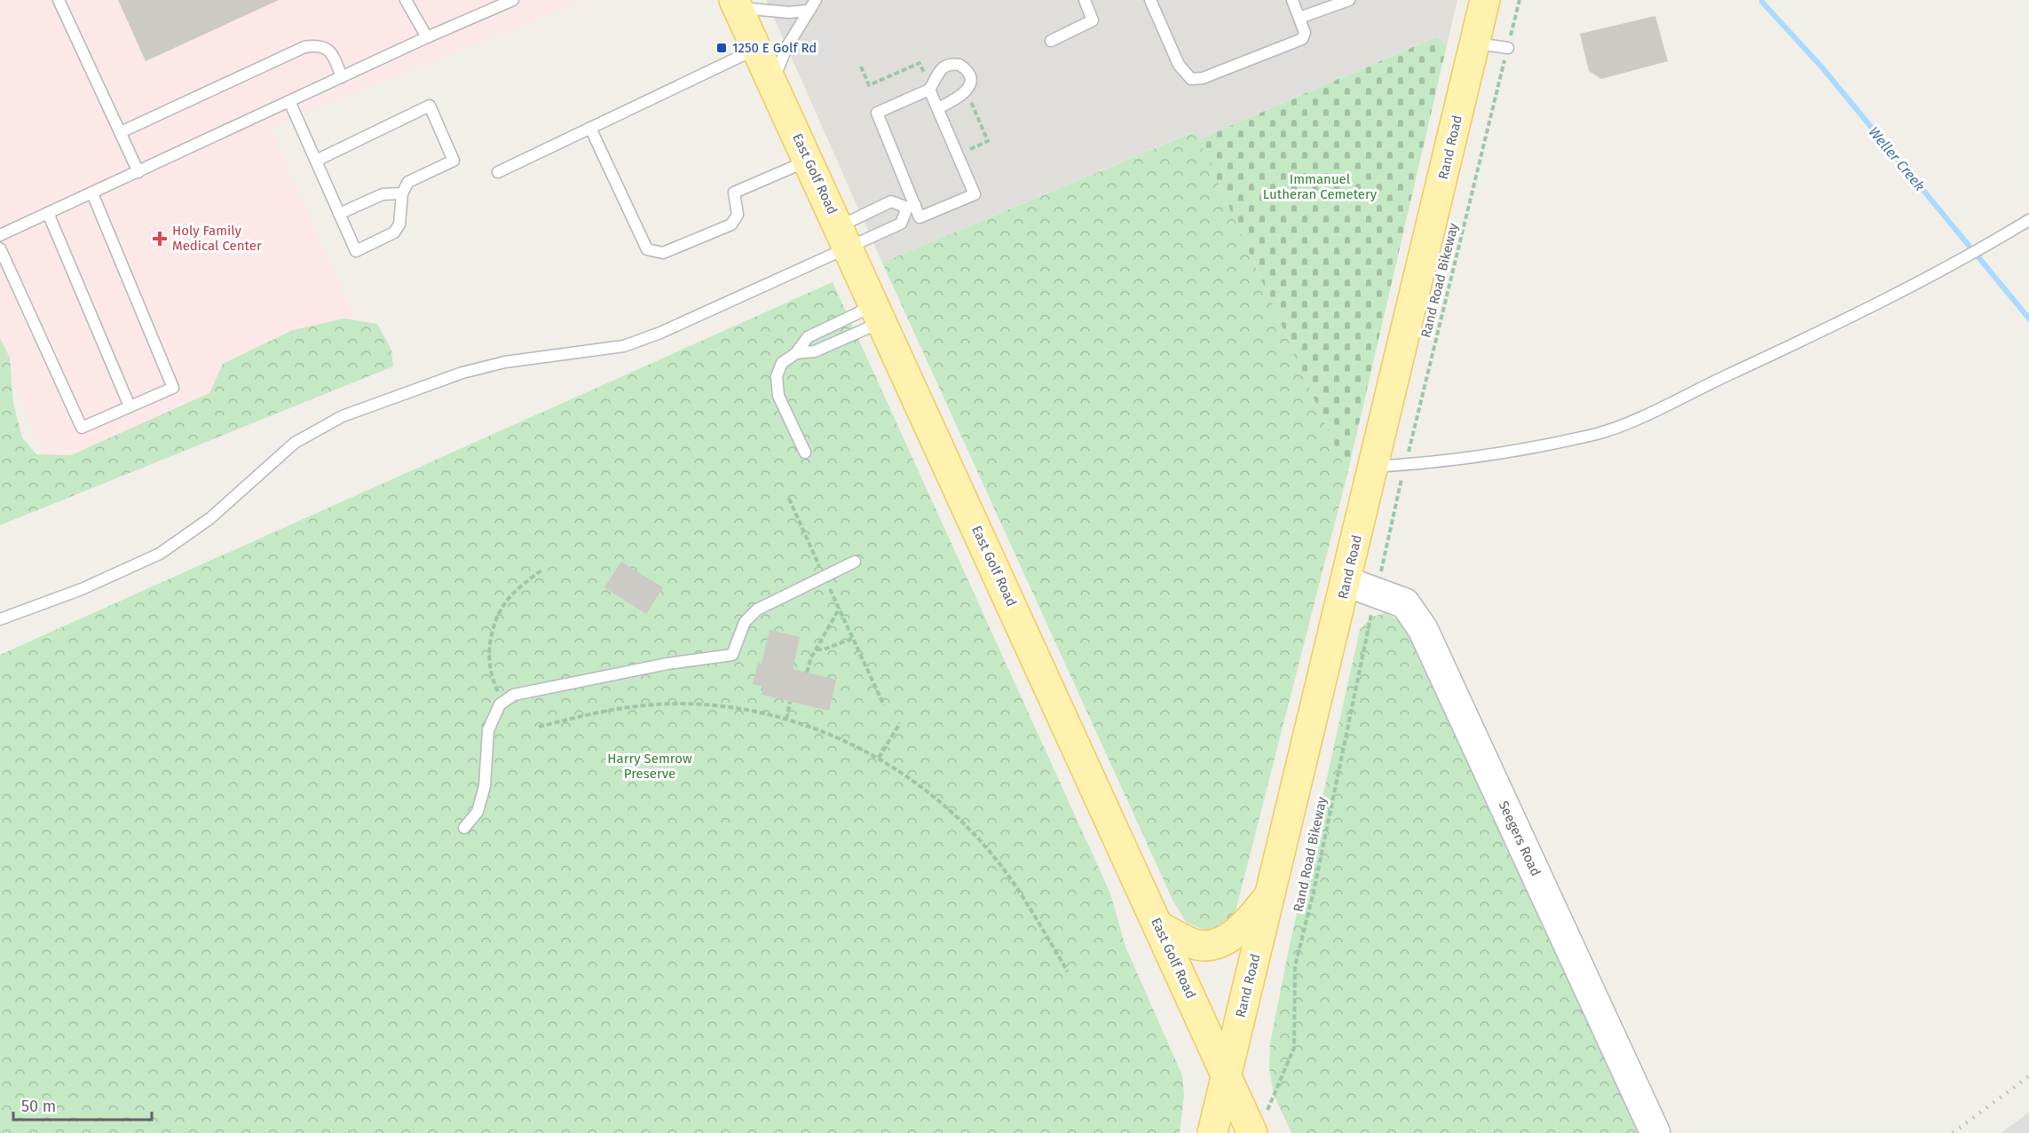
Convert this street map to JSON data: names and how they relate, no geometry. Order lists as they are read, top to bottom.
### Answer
{
  "streets": {
    "main road": ["Rand Road", "East Golf Road"],
    "street": ["Seegers Road"],
    "path": ["Rand Road Bikeway"]
  },
  "crossings": [
    ["Rand Road", "East Golf Road"],
    ["Rand Road", "Seegers Road"]
  ],
  "water": ["Weller Creek"],
  "parks": ["Immanuel Lutheran Cemetery", "Harry Semrow Preserve"],
  "places": {
    "transit": ["1250 E Golf Rd"],
    "health": ["Holy Family Medical Center"]
  },
  "scale_bar": "50 m"
}
